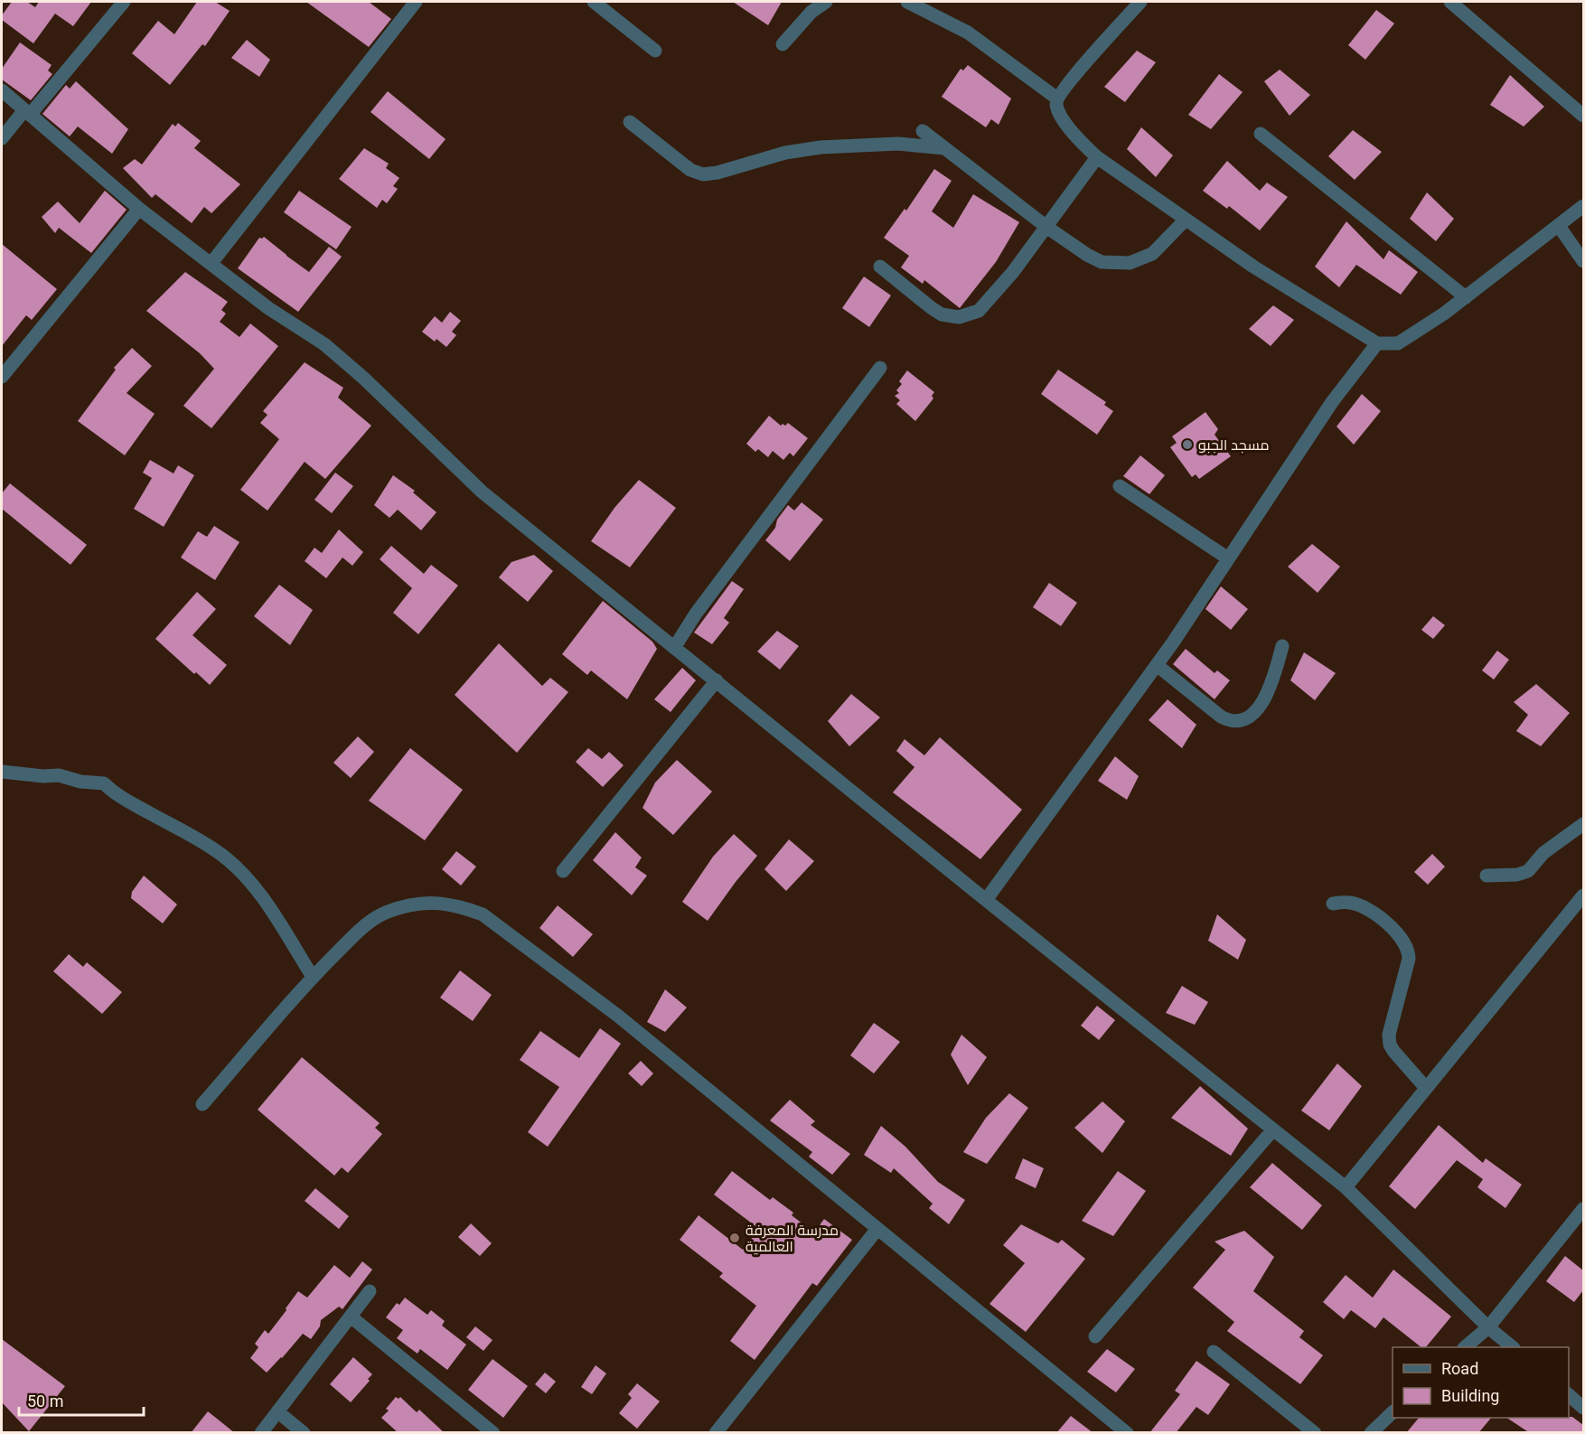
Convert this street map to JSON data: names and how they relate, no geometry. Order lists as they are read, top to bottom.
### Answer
{
  "places": ["مسجد الجبو", "مدرسة المعرفة العالمية"],
  "legend": ["Road", "Building"],
  "scale_bar": "50 m"
}
